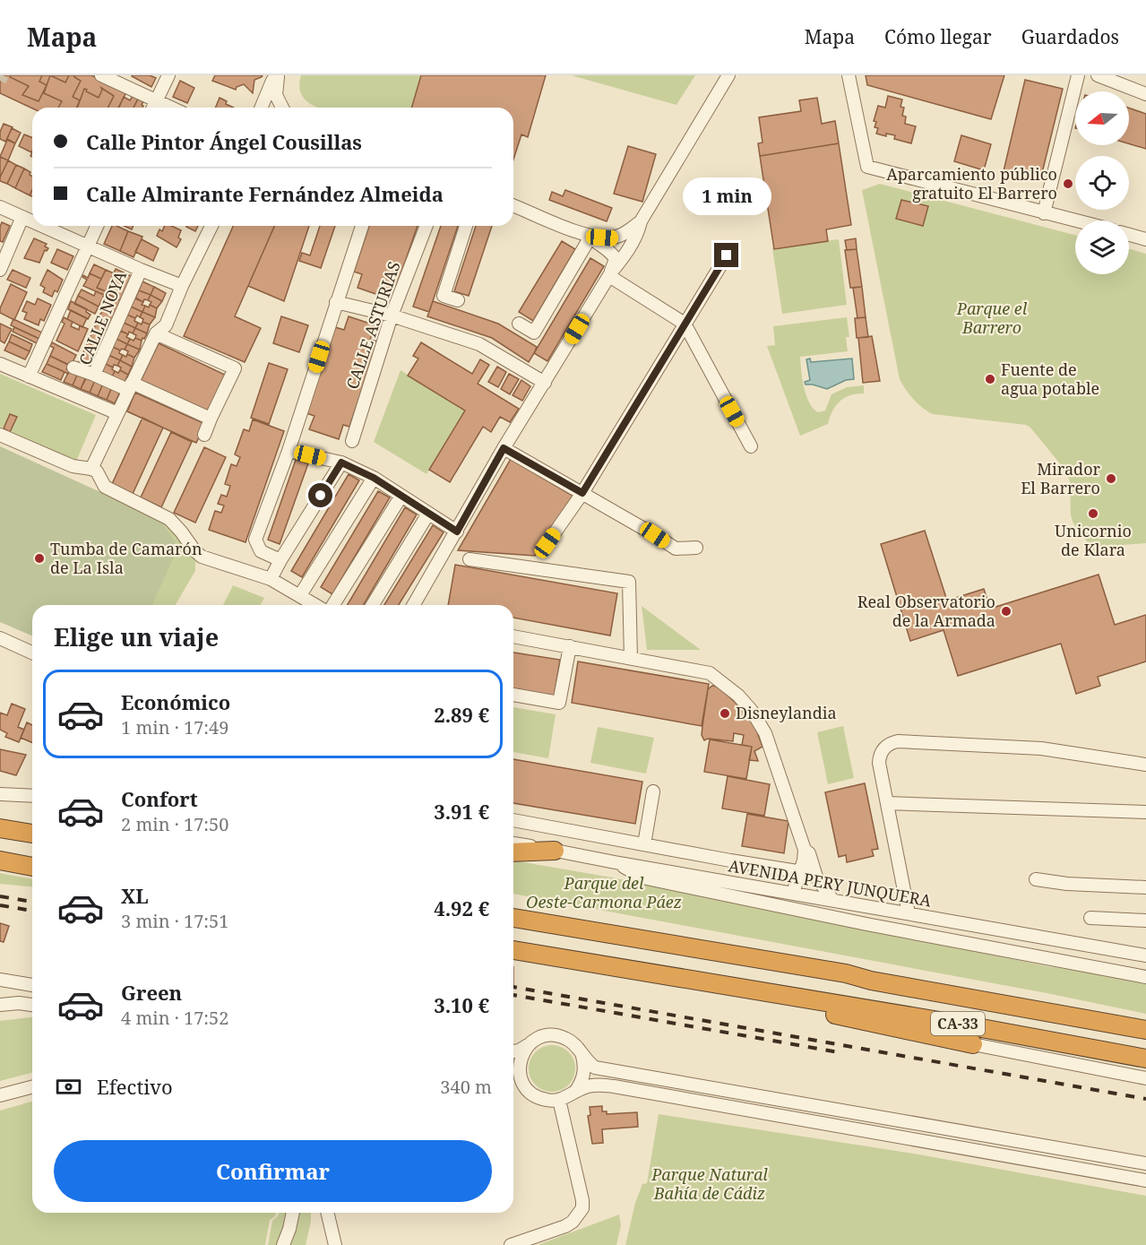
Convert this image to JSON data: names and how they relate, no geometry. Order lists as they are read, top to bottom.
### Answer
{
  "streets": {
    "highway": ["CA-33"],
    "street": ["CALLE NOYA", "CALLE ASTURIAS", "AVENIDA PERY JUNQUERA"]
  },
  "parks": ["Parque el Barrero", "Parque del Oeste-Carmona Páez", "Parque Natural Bahía de Cádiz"],
  "places": [
    "Aparcamiento público gratuito El Barrero",
    "Fuente de agua potable",
    "Mirador El Barrero",
    "Unicornio de Klara",
    "Tumba de Camarón de La Isla",
    "Real Observatorio de la Armada",
    "Disneylandia"
  ],
  "north": "left",
  "page": {
    "header": "Mapa",
    "nav": ["Mapa", "Cómo llegar", "Guardados"],
    "banner": ["Calle Pintor Ángel Cousillas", "Calle Almirante Fernández Almeida"],
    "bubble": "1 min",
    "heading": "Elige un viaje",
    "list": [
      {
        "name": "Económico",
        "note": "1 min · 17:49",
        "value": "2.89 €"
      },
      {
        "name": "Confort",
        "note": "2 min · 17:50",
        "value": "3.91 €"
      },
      {
        "name": "XL",
        "note": "3 min · 17:51",
        "value": "4.92 €"
      },
      {
        "name": "Green",
        "note": "4 min · 17:52",
        "value": "3.10 €"
      }
    ],
    "pay": ["Efectivo", "340 m"],
    "buttons": "Confirmar"
  }
}
